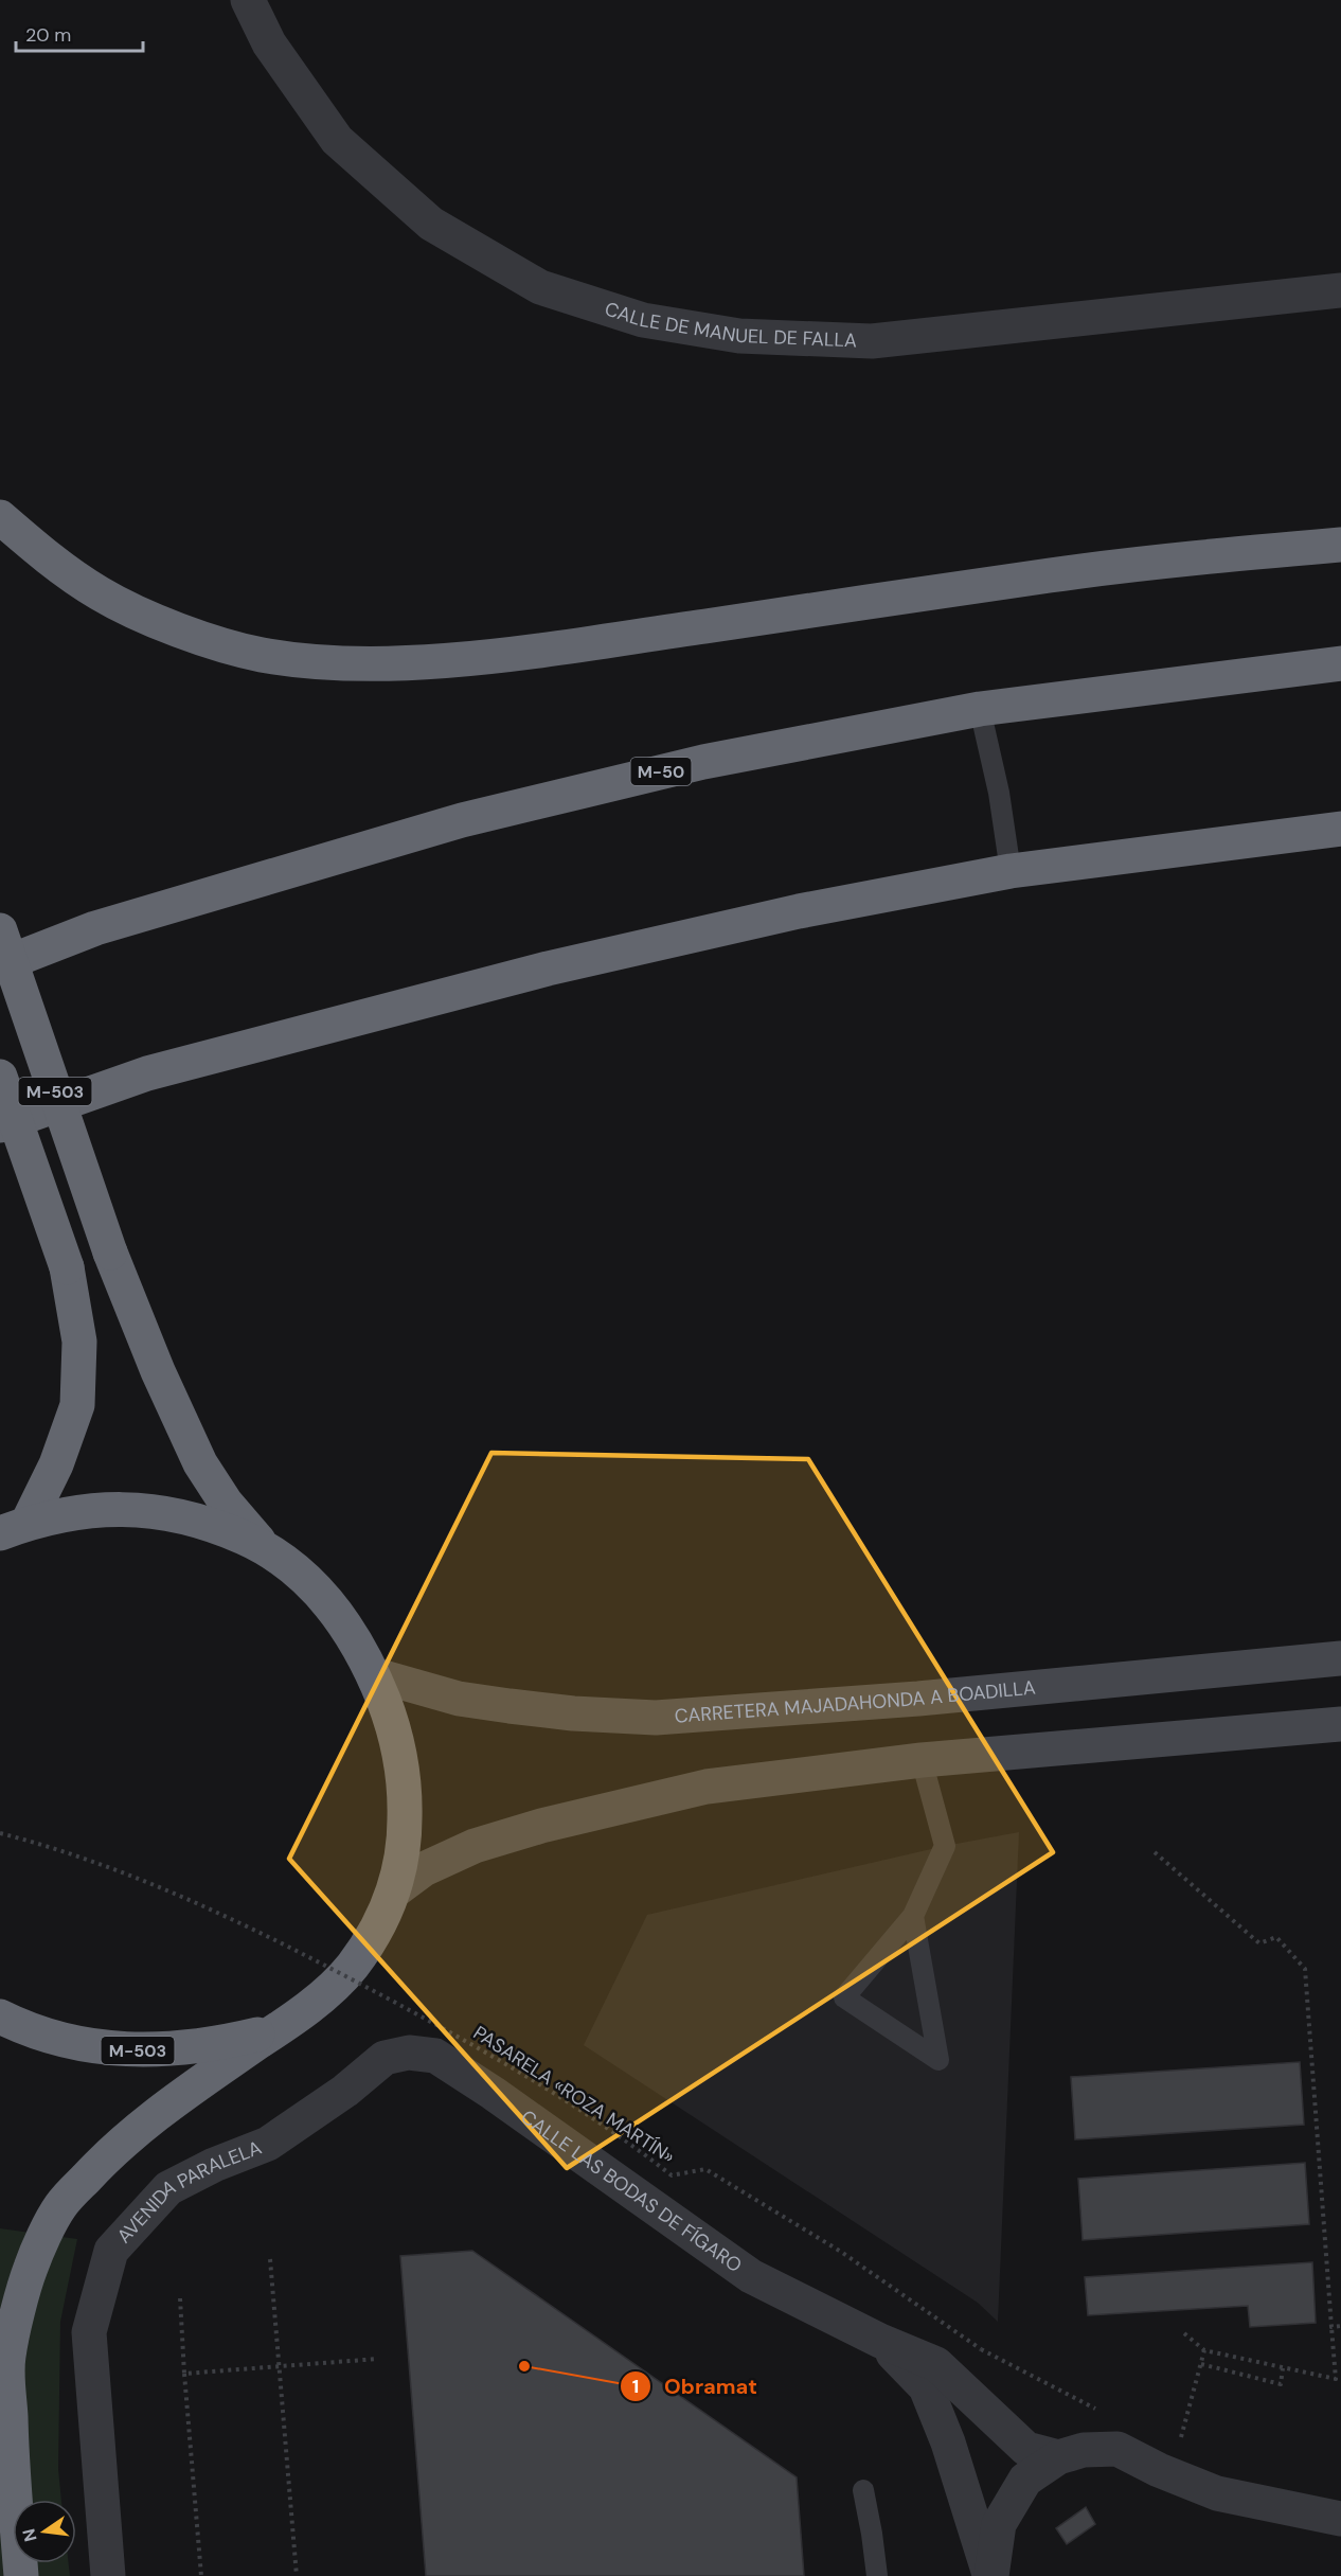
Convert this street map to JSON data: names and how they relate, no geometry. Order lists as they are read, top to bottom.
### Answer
{
  "streets": {
    "highway": ["M-50", "M-503"],
    "street": [
      "CALLE DE MANUEL DE FALLA",
      "CARRETERA MAJADAHONDA A BOADILLA",
      "CALLE LAS BODAS DE FÍGARO",
      "AVENIDA PARALELA"
    ],
    "path": ["PASARELA «ROZA MARTÍN»"]
  },
  "crossings": [
    ["M-503", "CARRETERA MAJADAHONDA A BOADILLA"],
    ["CALLE LAS BODAS DE FÍGARO", "AVENIDA PARALELA"]
  ],
  "places": ["Obramat"],
  "scale_bar": "20 m",
  "north": "left"
}
